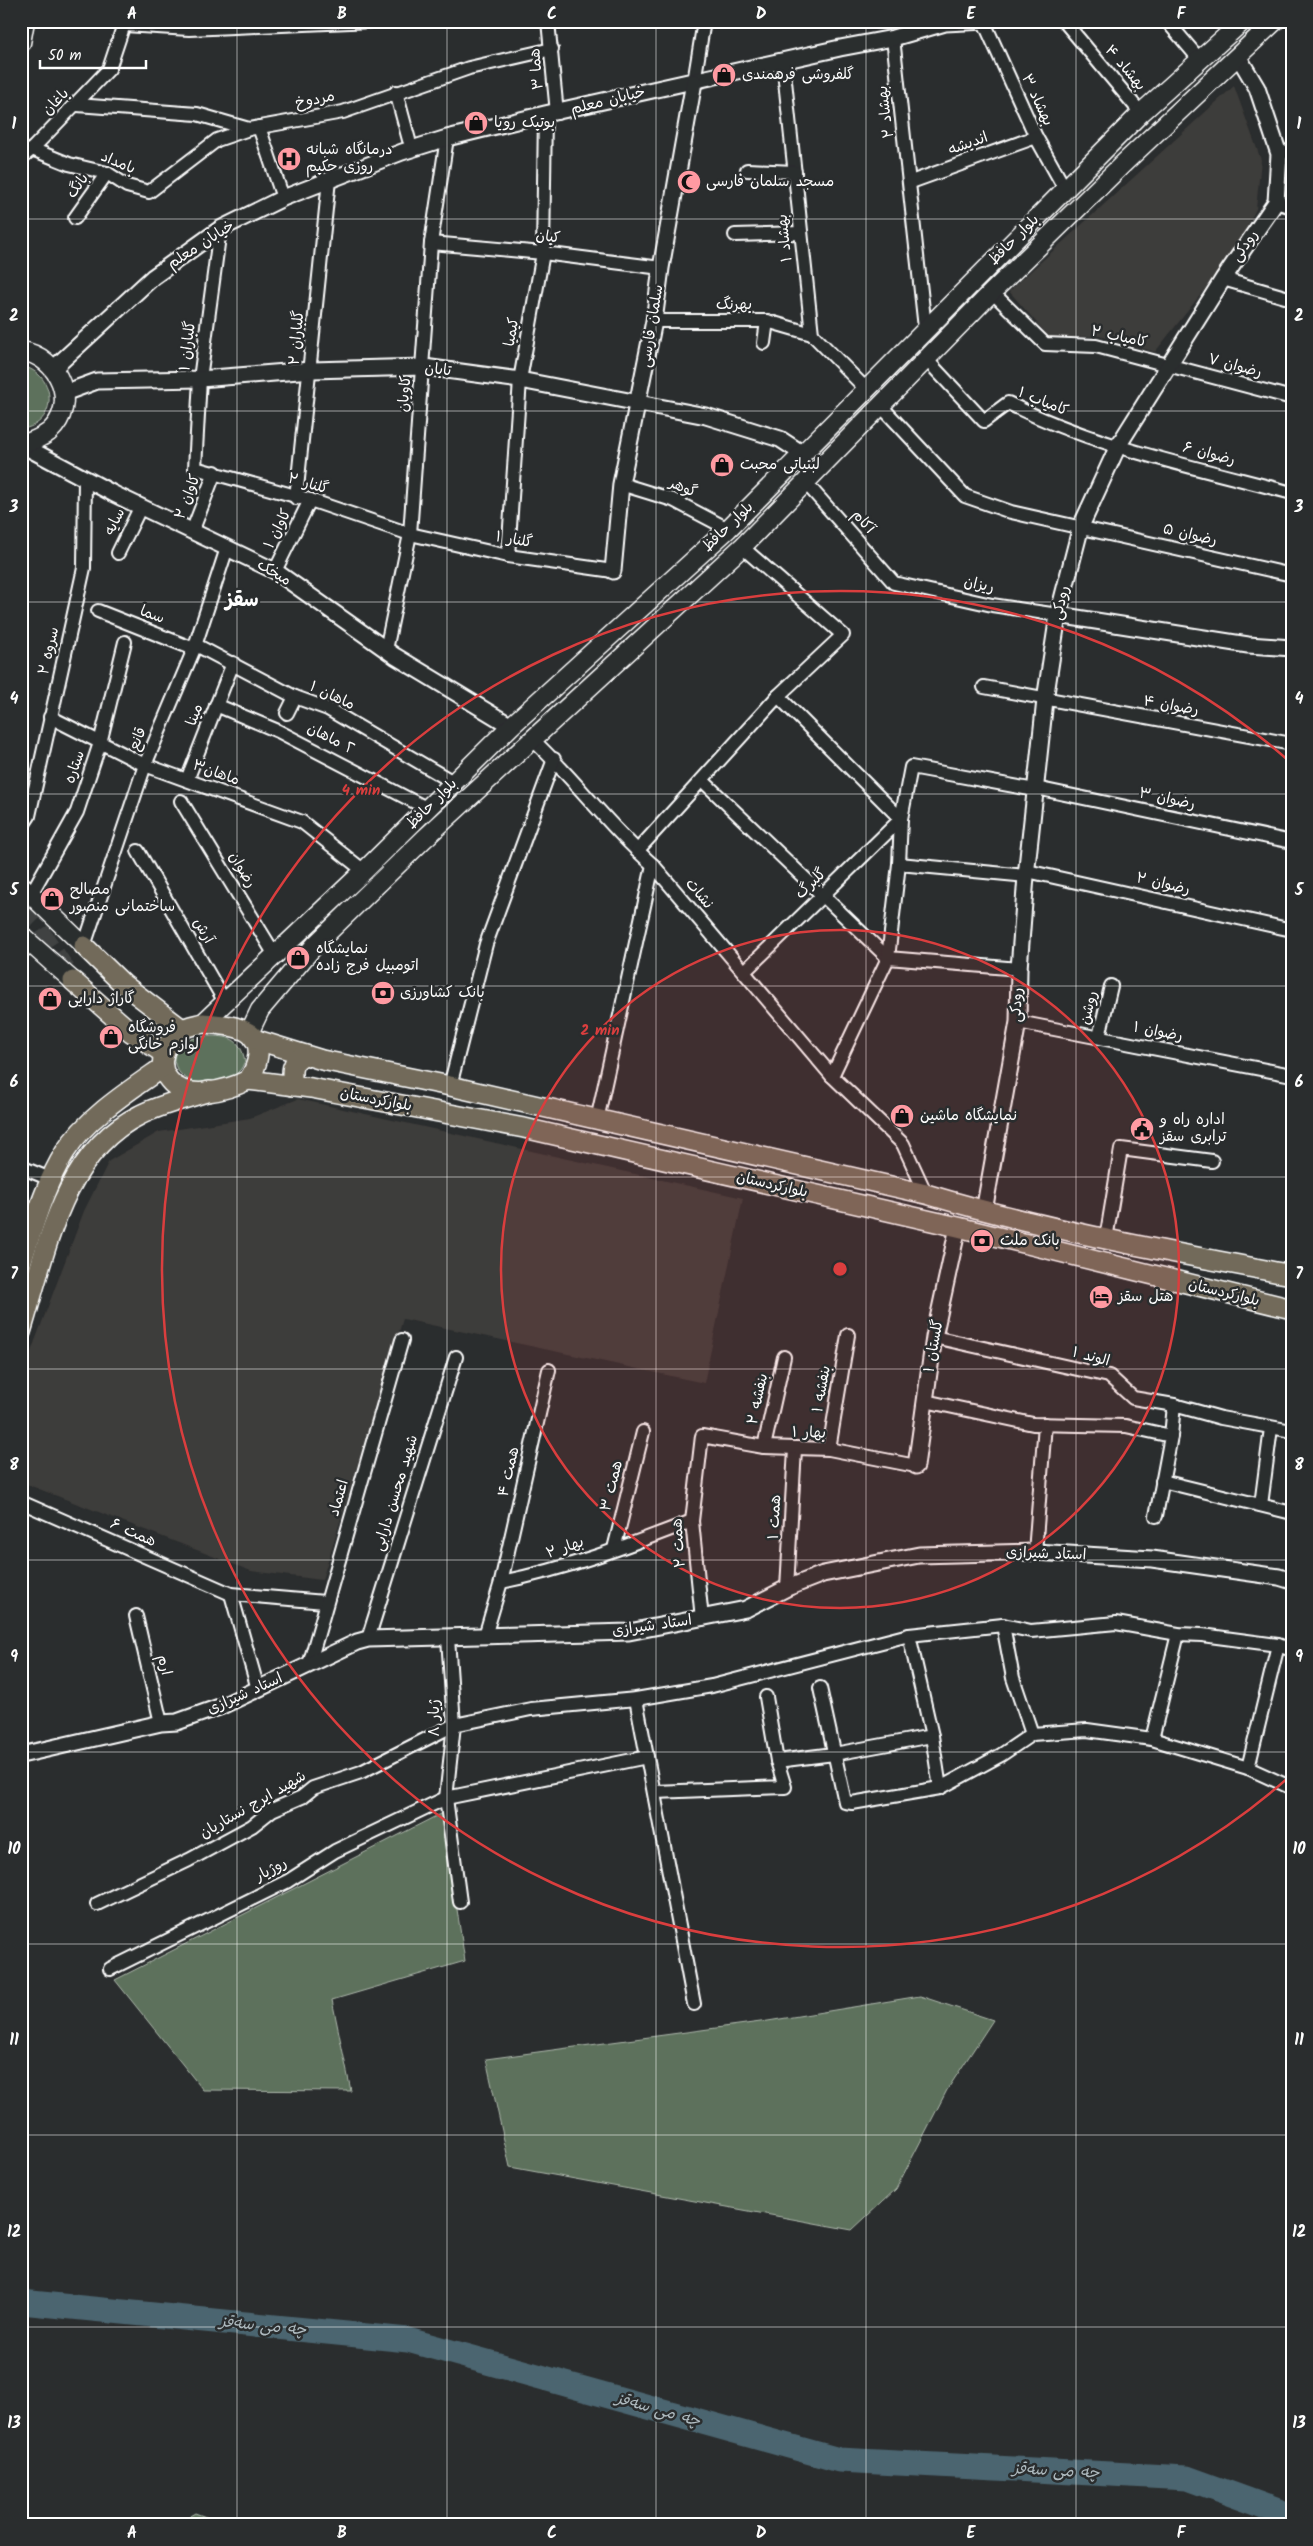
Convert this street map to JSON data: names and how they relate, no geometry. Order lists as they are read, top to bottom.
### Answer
{
  "streets": {
    "main road": ["بلوار حافظ", "بلوارکردستان"],
    "street": [
      "بهشاد ۴",
      "هما ۳",
      "مردوخ",
      "بهشاد ۳",
      "خیابان معلم",
      "باغان",
      "بهشاد ۲",
      "اندیشه",
      "بامداد",
      "بانگ",
      "کیان",
      "بهشاد ۱",
      "رودکی",
      "بهرنگ",
      "سلمان فارسی",
      "کیمیا",
      "کامیاب ۲",
      "گلباران ۲",
      "گلباران ۱",
      "رضوان ۷",
      "تابان",
      "کاویان",
      "کامیاب ۱",
      "رضوان ۶",
      "گلنار ۲",
      "گوهر",
      "کاوان ۲",
      "سایه",
      "آکام",
      "کاوان ۱",
      "رضوان ۵",
      "گلنار ۱",
      "میخک",
      "ریزان",
      "سما",
      "سروه ۲",
      "ماهان ۱",
      "رضوان ۴",
      "مینا",
      "قانع",
      "٢ ماهان",
      "ستاره",
      "ماهان۳",
      "رضوان ۳",
      "رضوان",
      "گلبرگ",
      "رضوان ۲",
      "نشات",
      "آرش",
      "روشن",
      "رضوان ۱",
      "گلستان ۱",
      "الوند ۱",
      "بنفشه ۱",
      "بنفشه ۲",
      "بهار ۱",
      "همت ۴",
      "همت ۳",
      "شهید محسن دارابی",
      "اعتماد",
      "همت ۱",
      "همت ۶",
      "همت ۲",
      "بهار ۲",
      "استاد شیرازی",
      "ارم",
      "ژیار ۸",
      "شهید ایرج نستاریان",
      "روژیار"
    ]
  },
  "crossings": [
    ["بهشاد ۴", "بلوار حافظ"],
    ["هما ۳", "مردوخ"],
    ["هما ۳", "خیابان معلم"],
    ["هما ۳", "کیمیا"],
    ["مردوخ", "باغان"],
    ["مردوخ", "بامداد"],
    ["بهشاد ۳", "خیابان معلم"],
    ["بهشاد ۳", "اندیشه"],
    ["بهشاد ۳", "بلوار حافظ"],
    ["خیابان معلم", "بهشاد ۲"],
    ["خیابان معلم", "بهشاد ۱"],
    ["خیابان معلم", "سلمان فارسی"],
    ["خیابان معلم", "کیمیا"],
    ["خیابان معلم", "گلباران ۲"],
    ["خیابان معلم", "گلباران ۱"],
    ["خیابان معلم", "کاویان"],
    ["باغان", "بامداد"],
    ["بهشاد ۲", "اندیشه"],
    ["بهشاد ۲", "بلوار حافظ"],
    ["بامداد", "بانگ"],
    ["کیان", "سلمان فارسی"],
    ["کیان", "کیمیا"],
    ["کیان", "کاویان"],
    ["بهشاد ۱", "بهرنگ"],
    ["بلوار حافظ", "کامیاب ۲"],
    ["بلوار حافظ", "تابان"],
    ["بلوار حافظ", "کامیاب ۱"],
    ["بلوار حافظ", "گوهر"],
    ["بلوار حافظ", "آکام"],
    ["بلوار حافظ", "رضوان ۵"],
    ["بلوار حافظ", "میخک"],
    ["بلوار حافظ", "ماهان ۱"],
    ["بلوار حافظ", "٢ ماهان"],
    ["بلوار حافظ", "ماهان۳"],
    ["بلوار حافظ", "رضوان"],
    ["بلوار حافظ", "نشات"],
    ["بلوار حافظ", "آرش"],
    ["بلوار حافظ", "بلوارکردستان"],
    ["رودکی", "کامیاب ۲"],
    ["رودکی", "رضوان ۷"],
    ["رودکی", "کامیاب ۱"],
    ["رودکی", "رضوان ۶"],
    ["رودکی", "رضوان ۵"],
    ["رودکی", "ریزان"],
    ["رودکی", "رضوان ۴"],
    ["رودکی", "رضوان ۳"],
    ["رودکی", "رضوان ۲"],
    ["رودکی", "رضوان ۱"],
    ["رودکی", "بلوارکردستان"],
    ["بهرنگ", "سلمان فارسی"],
    ["سلمان فارسی", "تابان"],
    ["سلمان فارسی", "گوهر"],
    ["سلمان فارسی", "گلنار ۱"],
    ["کیمیا", "تابان"],
    ["کیمیا", "گلنار ۱"],
    ["کامیاب ۲", "رضوان ۷"],
    ["گلباران ۲", "تابان"],
    ["گلباران ۲", "گلنار ۲"],
    ["گلباران ۱", "تابان"],
    ["گلباران ۱", "گلنار ۲"],
    ["تابان", "کاویان"],
    ["کاویان", "گلنار ۲"],
    ["کاویان", "گلنار ۱"],
    ["کاویان", "میخک"],
    ["کامیاب ۱", "رضوان ۶"],
    ["گلنار ۲", "کاوان ۲"],
    ["گلنار ۲", "کاوان ۱"],
    ["گلنار ۲", "گلنار ۱"],
    ["کاوان ۲", "میخک"],
    ["سایه", "میخک"],
    ["آکام", "ریزان"],
    ["کاوان ۱", "میخک"],
    ["میخک", "سروه ۲"],
    ["میخک", "قانع"],
    ["سما", "ماهان ۱"],
    ["سما", "قانع"],
    ["سروه ۲", "ماهان۳"],
    ["ماهان ۱", "مینا"],
    ["ماهان ۱", "قانع"],
    ["مینا", "٢ ماهان"],
    ["مینا", "ماهان۳"],
    ["قانع", "ماهان۳"],
    ["ستاره", "ماهان۳"],
    ["رضوان ۳", "گلبرگ"],
    ["گلبرگ", "نشات"],
    ["نشات", "بلوارکردستان"],
    ["روشن", "رضوان ۱"],
    ["بلوارکردستان", "گلستان ۱"],
    ["گلستان ۱", "الوند ۱"],
    ["گلستان ۱", "بهار ۱"],
    ["بنفشه ۱", "بهار ۱"],
    ["بنفشه ۲", "بهار ۱"],
    ["بهار ۱", "همت ۱"],
    ["بهار ۱", "همت ۲"],
    ["همت ۴", "بهار ۲"],
    ["همت ۳", "بهار ۲"],
    ["شهید محسن دارابی", "استاد شیرازی"],
    ["اعتماد", "همت ۶"],
    ["اعتماد", "استاد شیرازی"],
    ["همت ۱", "استاد شیرازی"],
    ["همت ۲", "بهار ۲"],
    ["همت ۲", "استاد شیرازی"],
    ["استاد شیرازی", "ارم"],
    ["استاد شیرازی", "ژیار ۸"],
    ["ژیار ۸", "شهید ایرج نستاریان"],
    ["ژیار ۸", "روژیار"]
  ],
  "districts": ["سقز"],
  "water": ["چە می سەقز"],
  "places": {
    "shop": [
      "گلفروشی فرهمندی",
      "بوتیک رویا",
      "لبنیاتی محبت",
      "مصالح ساختمانی منصور",
      "نمایشگاه اتومبیل فرج زاده",
      "گاراژ دارایی",
      "فروشگاه لوازم خانگی",
      "نمایشگاه ماشین"
    ],
    "hospital": ["درمانگاه شبانه روزی حکیم"],
    "mosque": ["مسجد سلمان فارسی"],
    "bank": ["بانک کشاورزی", "بانک ملت"],
    "public building": ["اداره راه و ترابری سقز"],
    "hotel": ["هتل سقز"]
  },
  "scale_bar": "50 m",
  "grid": {
    "columns": [
      "A",
      "B",
      "C",
      "D",
      "E",
      "F"
    ],
    "rows": [
      "1",
      "2",
      "3",
      "4",
      "5",
      "6",
      "7",
      "8",
      "9",
      "10",
      "11",
      "12",
      "13"
    ]
  },
  "rings": ["4 min", "2 min"]
}
